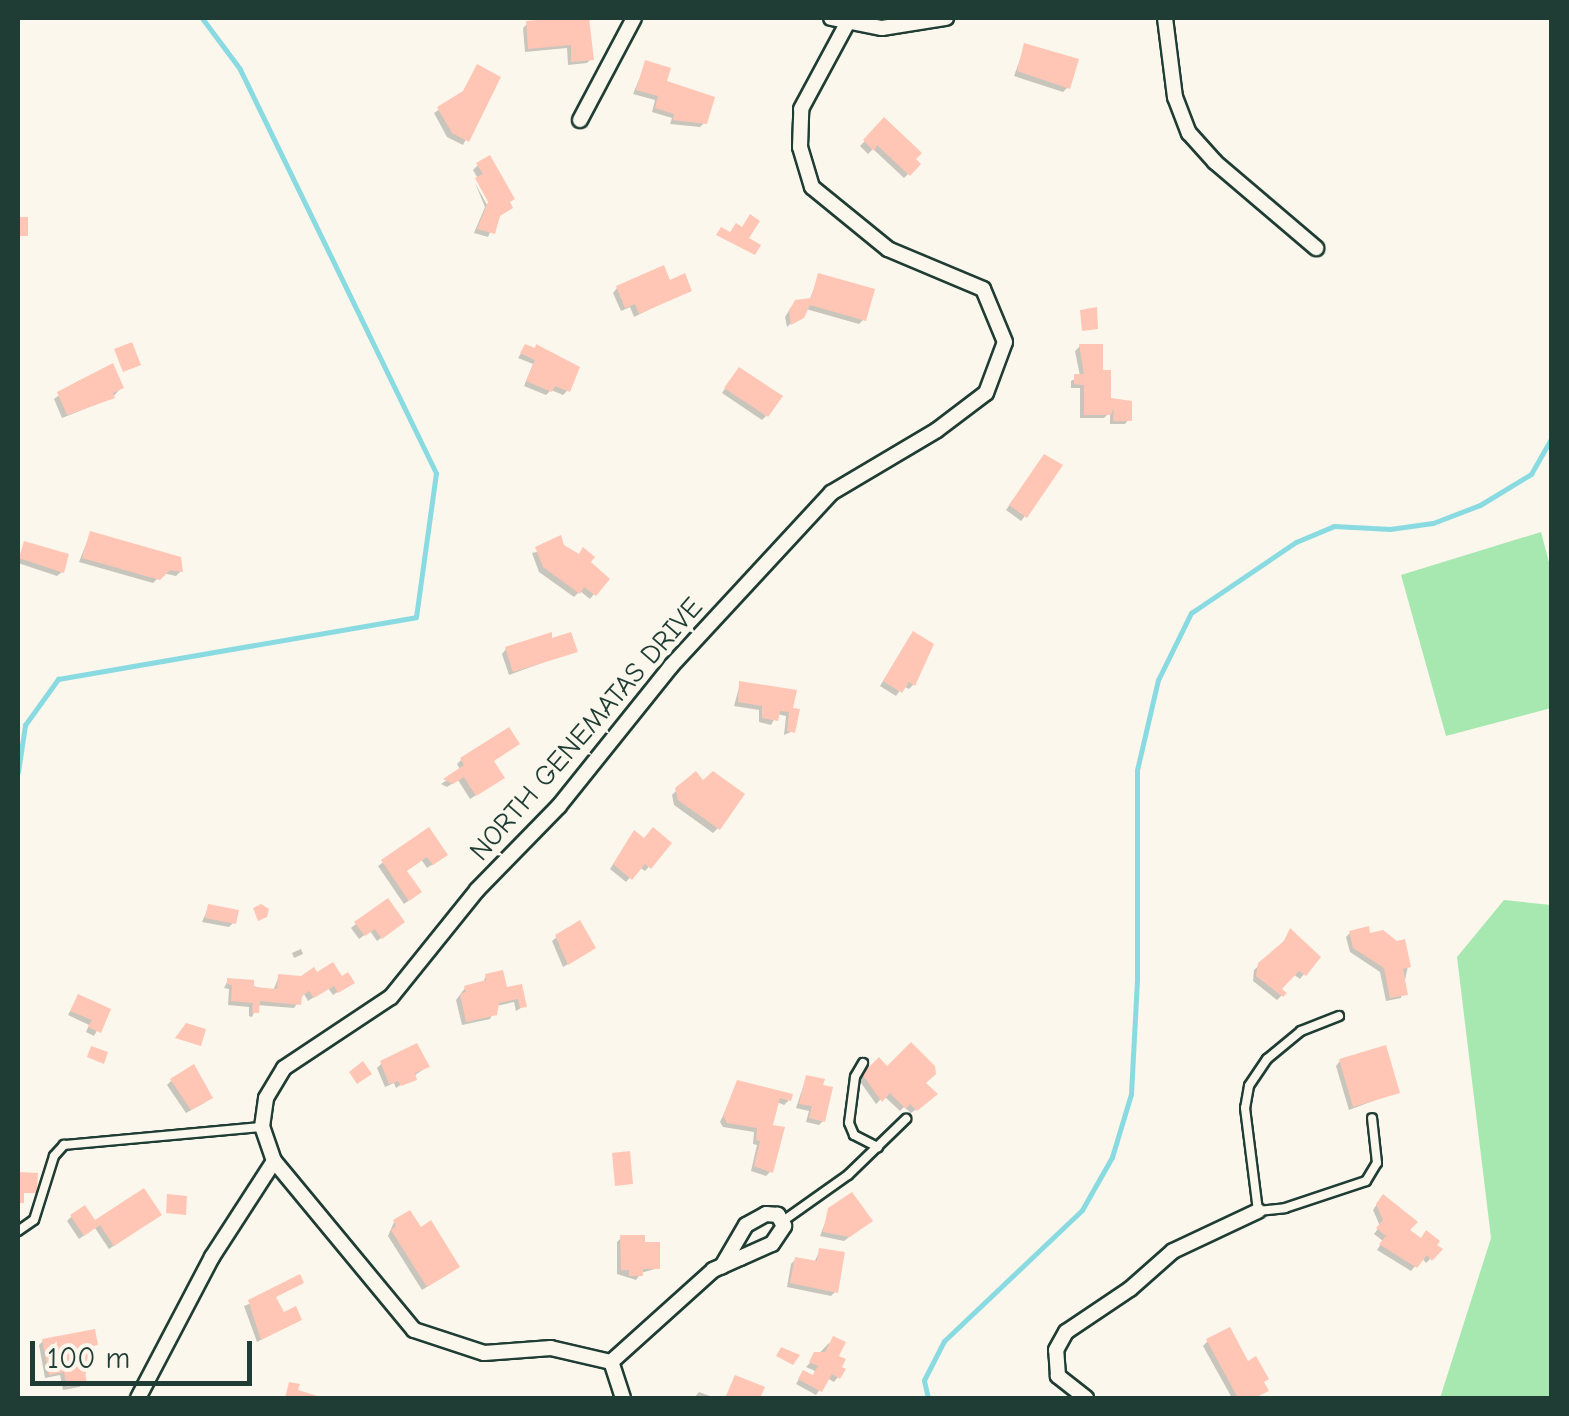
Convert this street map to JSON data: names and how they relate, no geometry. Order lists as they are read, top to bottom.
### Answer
{
  "streets": {
    "street": ["NORTH GENEMATAS DRIVE"]
  },
  "scale_bar": "100 m"
}
